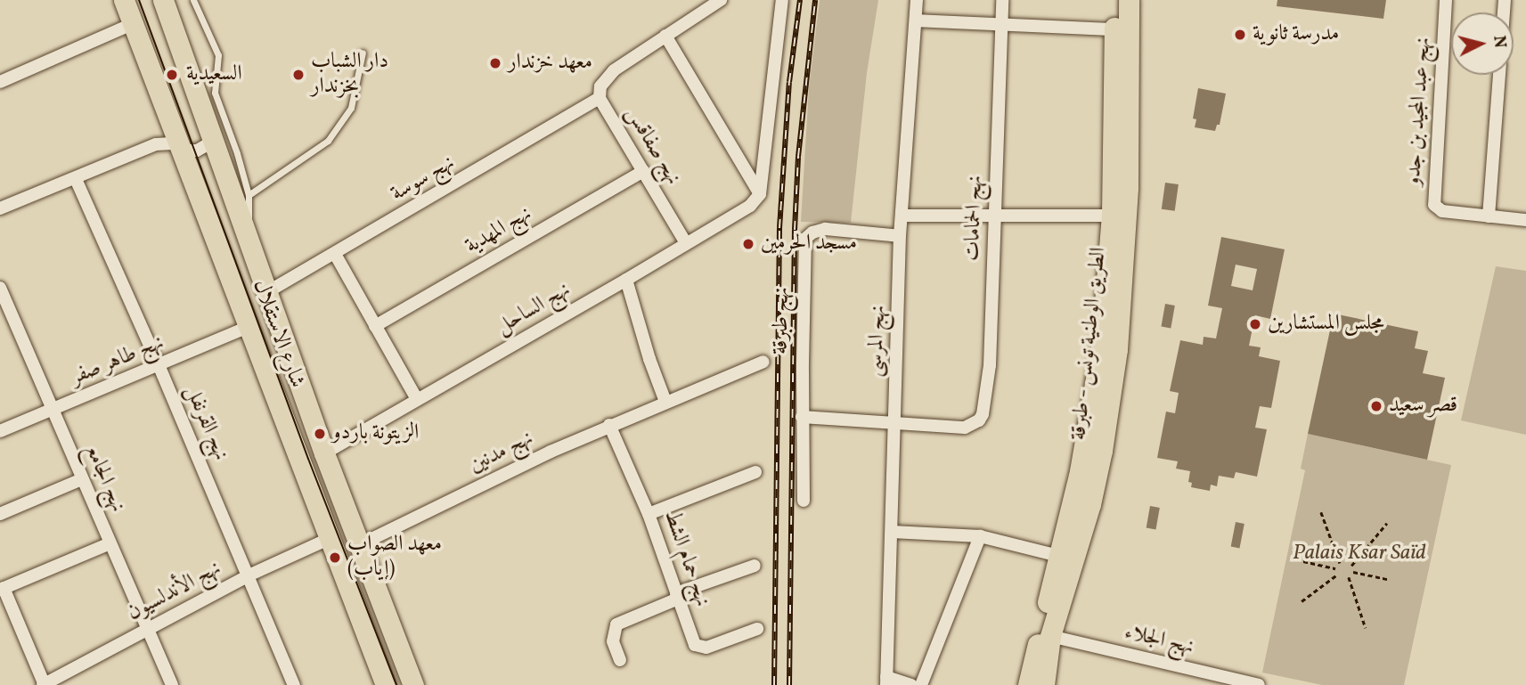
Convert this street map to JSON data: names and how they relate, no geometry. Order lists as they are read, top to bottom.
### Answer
{
  "streets": {
    "main road": ["شارع الاستقلال", "الطريق الوطنية تونس - طبرقة"],
    "street": [
      "نهج عبد المجيد بن جدو",
      "نهج صفاقس",
      "نهج سوسة",
      "نهج الحمامات",
      "نهج المهدية",
      "نهج الساحل",
      "نهج طبرقة",
      "نهج المرسى",
      "نهج طاهر صفر",
      "نهج القرنفل",
      "نهج مدنين",
      "نهج الجامع",
      "نهج حمام الشط",
      "نهج الأندلسيون",
      "نهج الجلاء"
    ]
  },
  "crossings": [
    ["نهج صفاقس", "نهج سوسة"],
    ["نهج صفاقس", "نهج المهدية"],
    ["نهج صفاقس", "نهج الساحل"],
    ["نهج سوسة", "شارع الاستقلال"],
    ["نهج الحمامات", "نهج المرسى"],
    ["نهج الساحل", "شارع الاستقلال"],
    ["نهج طبرقة", "نهج المرسى"],
    ["شارع الاستقلال", "نهج طاهر صفر"],
    ["شارع الاستقلال", "نهج مدنين"],
    ["شارع الاستقلال", "نهج الأندلسيون"],
    ["الطريق الوطنية تونس - طبرقة", "نهج الجلاء"],
    ["نهج طاهر صفر", "نهج القرنفل"],
    ["نهج طاهر صفر", "نهج الجامع"],
    ["نهج القرنفل", "نهج الأندلسيون"],
    ["نهج مدنين", "نهج حمام الشط"],
    ["نهج الجامع", "نهج الأندلسيون"]
  ],
  "parks": ["Palais Ksar Saïd"],
  "places": [
    "مدرسة ثانوية",
    "معهد خزندار",
    "السعيدية",
    "دار الشباب بخزندار",
    "مسجد الحرمين",
    "مجلس المستشارين",
    "قصر سعيد",
    "الزيتونة باردو",
    "معهد الصواب (إياب)"
  ],
  "north": "right"
}
